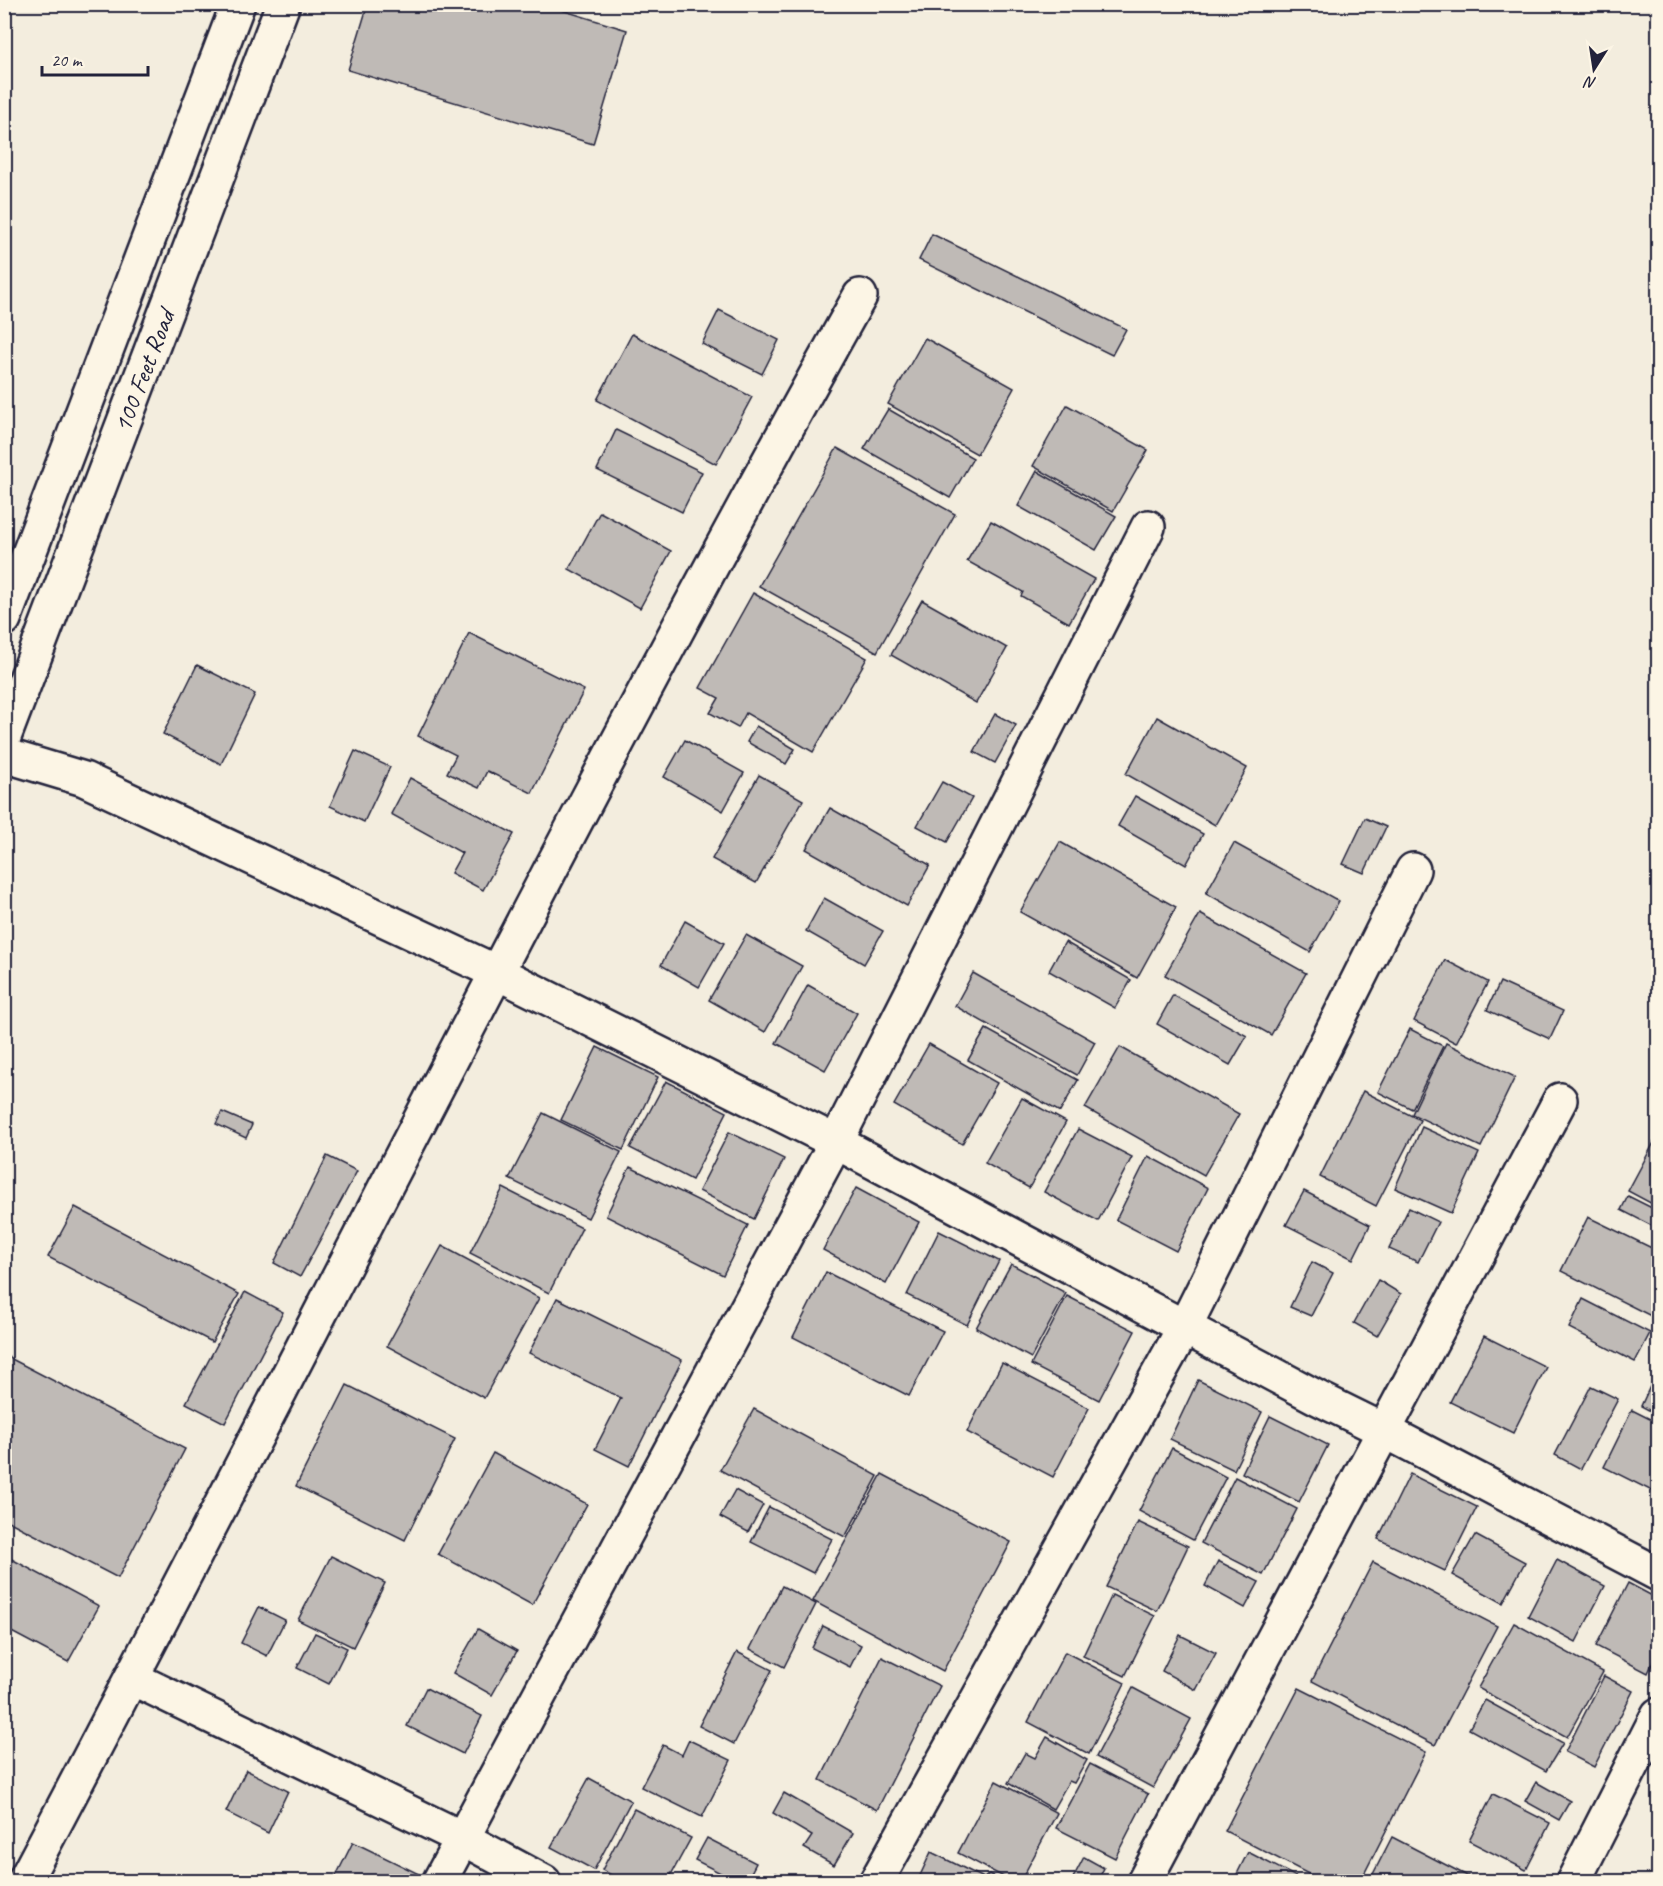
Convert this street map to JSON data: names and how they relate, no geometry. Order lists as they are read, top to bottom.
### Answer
{
  "streets": {
    "street": ["100 Feet Road"]
  },
  "scale_bar": "20 m",
  "north": "bottom"
}
